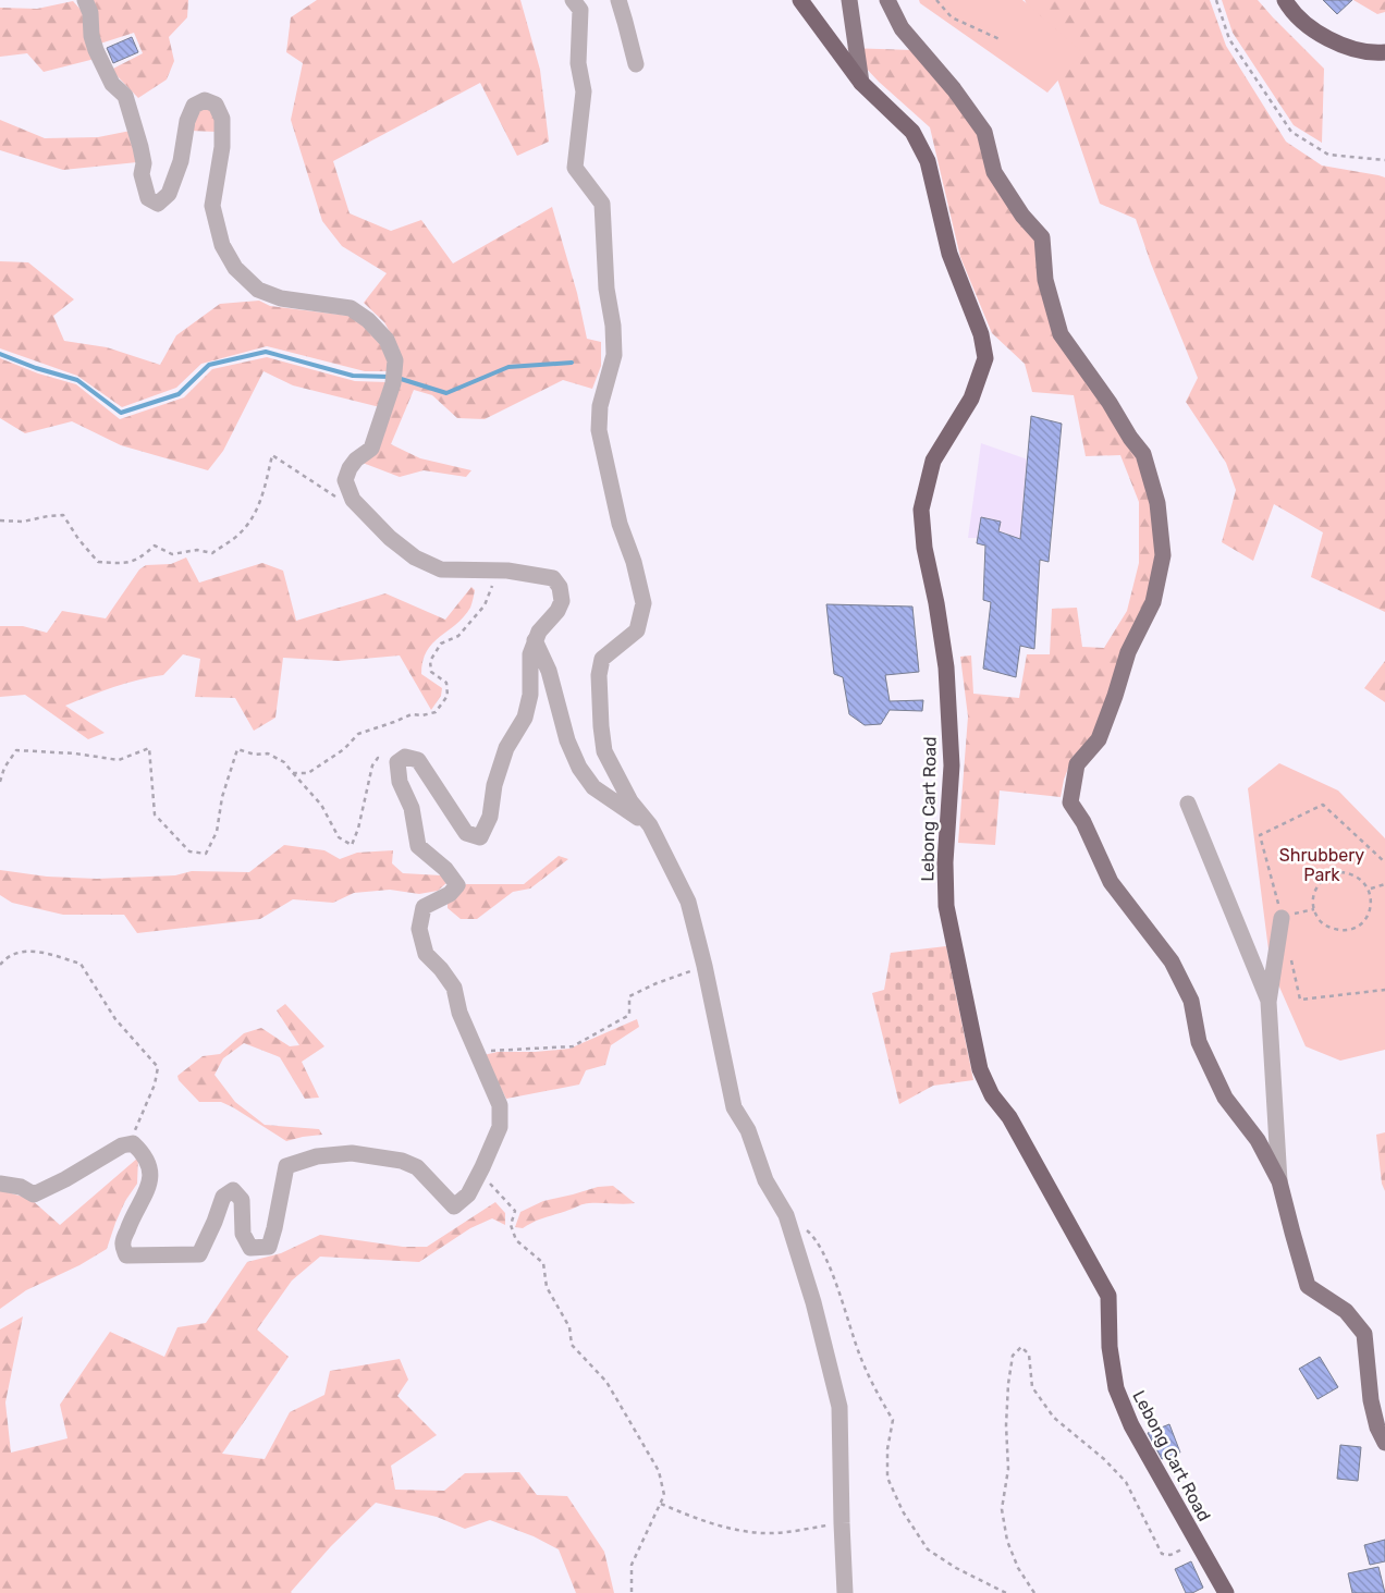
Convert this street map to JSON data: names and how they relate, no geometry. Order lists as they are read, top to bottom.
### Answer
{
  "streets": {
    "highway": ["Lebong Cart Road"]
  },
  "parks": ["Shrubbery Park"]
}
